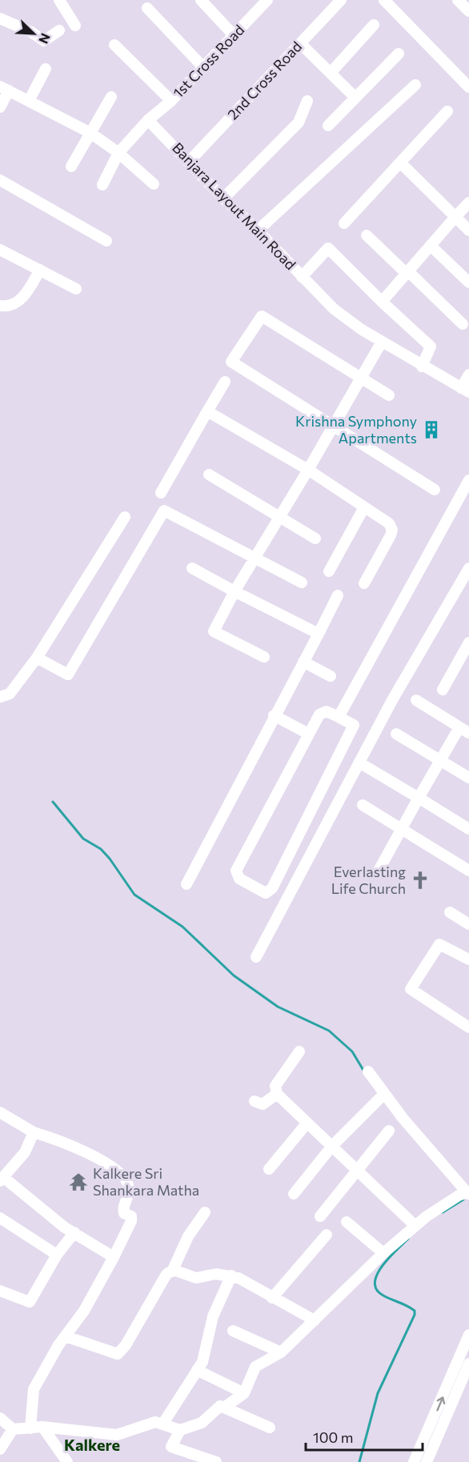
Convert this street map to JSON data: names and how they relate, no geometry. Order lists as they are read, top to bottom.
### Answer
{
  "streets": {
    "street": ["1st Cross Road", "2nd Cross Road", "Banjara Layout Main Road"]
  },
  "crossings": [
    ["1st Cross Road", "Banjara Layout Main Road"],
    ["2nd Cross Road", "Banjara Layout Main Road"]
  ],
  "districts": ["Kalkere"],
  "places": {
    "building": ["Krishna Symphony Apartments"],
    "church": ["Everlasting Life Church"],
    "temple": ["Kalkere Sri Shankara Matha"]
  },
  "scale_bar": "100 m",
  "north": "bottom right"
}
